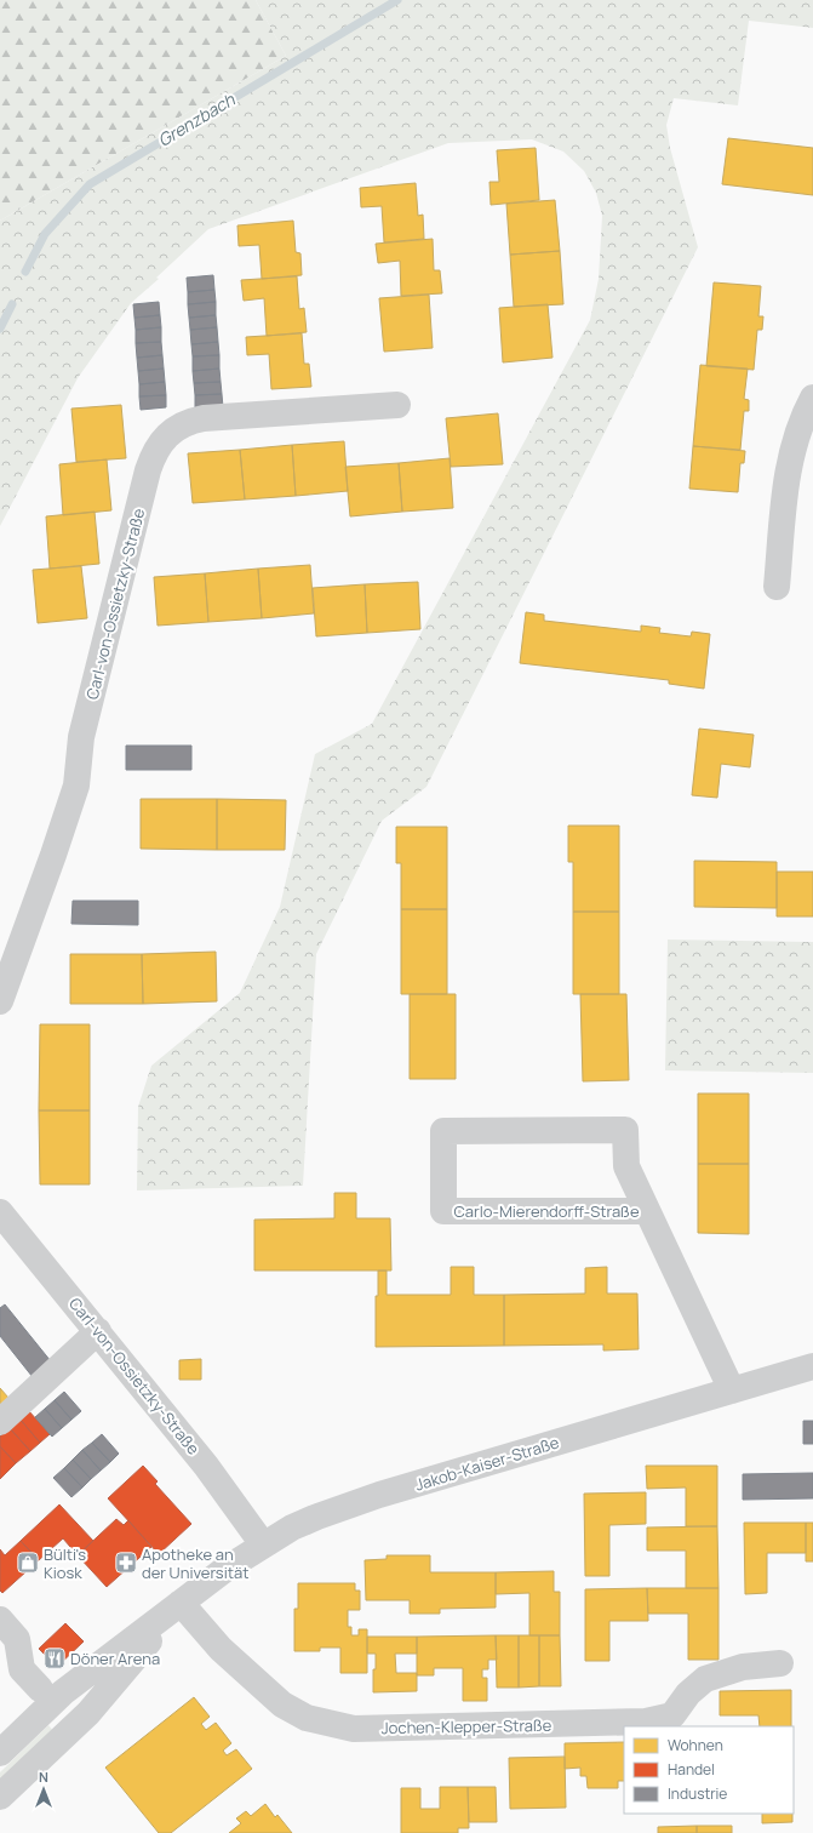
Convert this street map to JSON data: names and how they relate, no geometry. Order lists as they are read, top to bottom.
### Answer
{
  "streets": {
    "street": [
      "Carl-von-Ossietzky-Straße",
      "Carlo-Mierendorff-Straße",
      "Jakob-Kaiser-Straße",
      "Jochen-Klepper-Straße"
    ]
  },
  "crossings": [
    ["Carl-von-Ossietzky-Straße", "Jakob-Kaiser-Straße"],
    ["Carlo-Mierendorff-Straße", "Jakob-Kaiser-Straße"],
    ["Jakob-Kaiser-Straße", "Jochen-Klepper-Straße"]
  ],
  "water": ["Grenzbach"],
  "places": {
    "shop": ["Bülti's Kiosk"],
    "pharmacy": ["Apotheke an der Universität"],
    "restaurant": ["Döner Arena"]
  },
  "legend": ["Wohnen", "Handel", "Industrie"],
  "north": "top"
}
